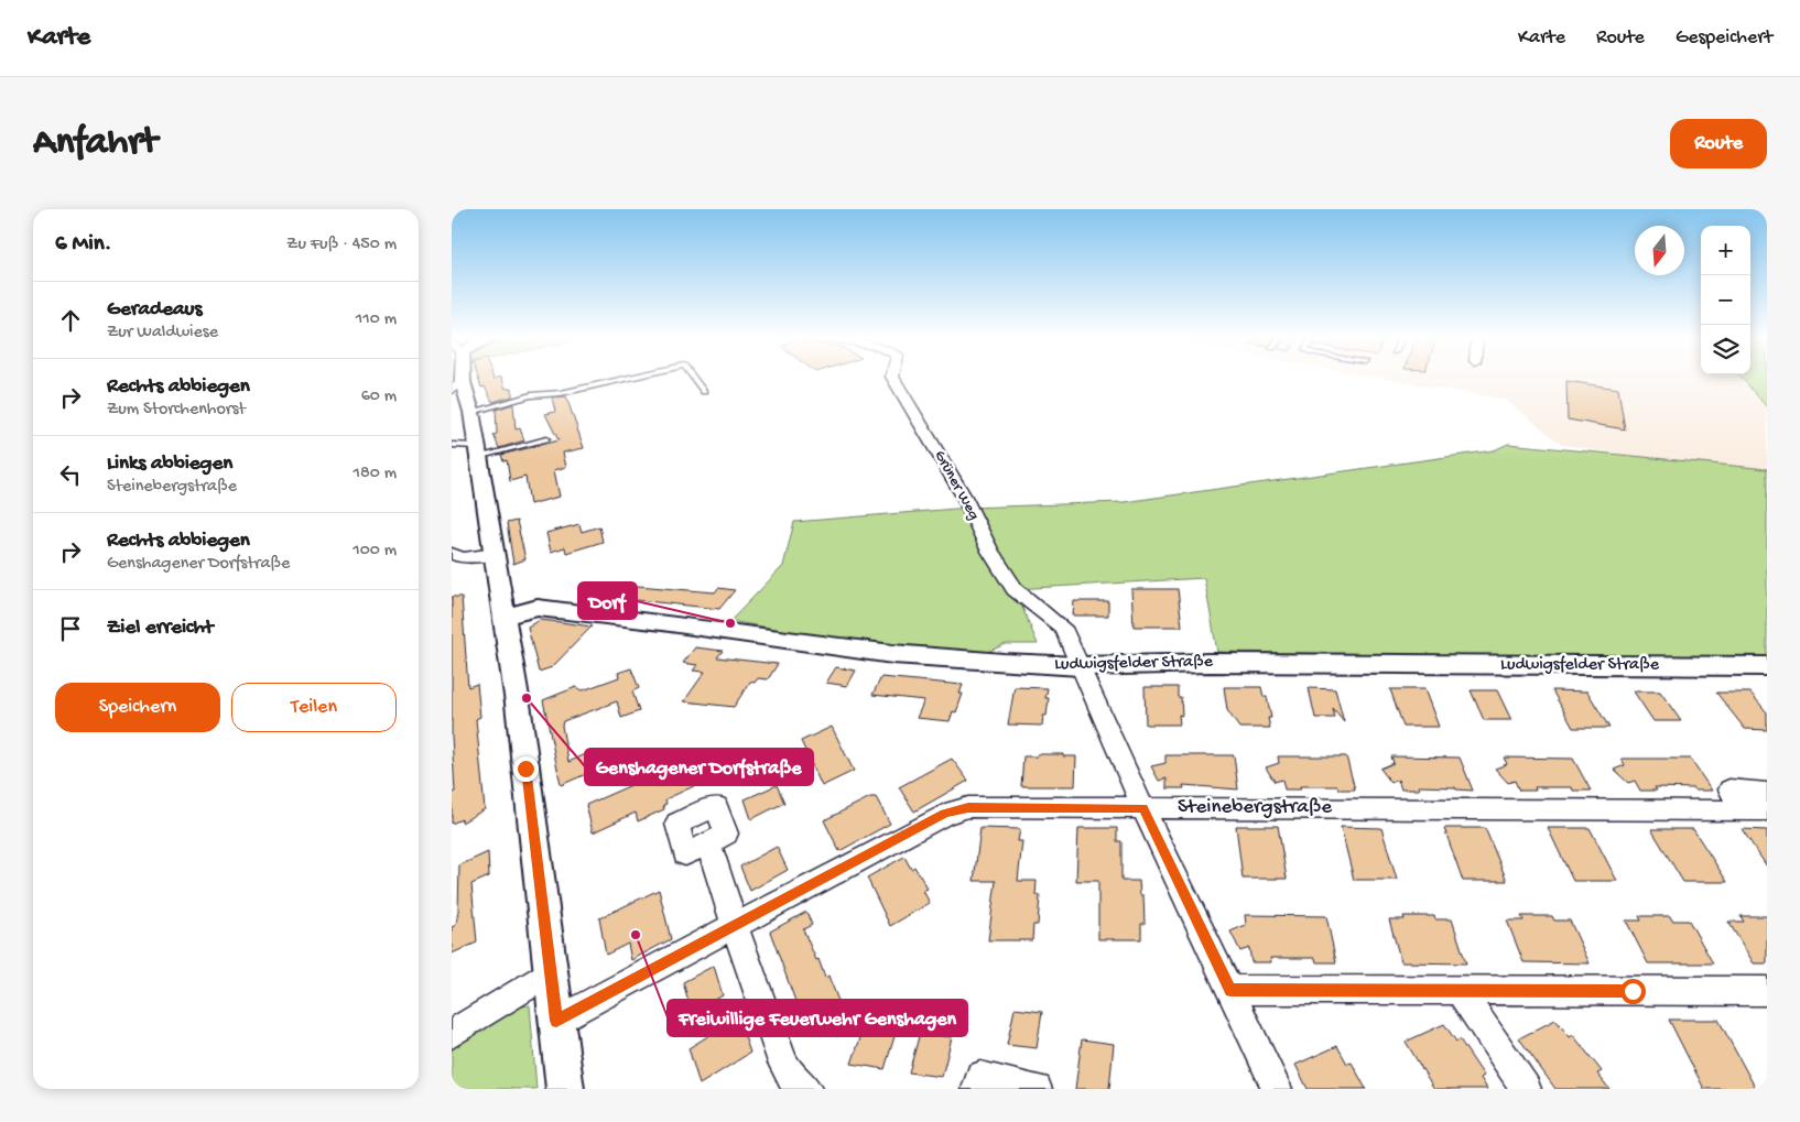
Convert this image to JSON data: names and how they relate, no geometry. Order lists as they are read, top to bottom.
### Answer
{
  "streets": {
    "street": ["Grüner Weg", "Ludwigsfelder Straße", "Steinebergstraße"]
  },
  "crossings": [
    ["Grüner Weg", "Ludwigsfelder Straße"]
  ],
  "places": ["Dorf", "Genshagener Dorfstraße", "Freiwillige Feuerwehr Genshagen"],
  "north": "bottom",
  "page": {
    "header": "Karte",
    "nav": ["Karte", "Route", "Gespeichert"],
    "buttons": [
      "Route",
      ["Speichern", "Teilen"]
    ],
    "title": "Anfahrt",
    "heading": ["6 Min.", "Zu Fuß · 450 m"],
    "map_buttons": ["+", "−"],
    "list": [
      ["Geradeaus", "Zur Waldwiese", "110 m"],
      ["Rechts abbiegen", "Zum Storchenhorst", "60 m"],
      ["Links abbiegen", "Steinebergstraße", "180 m"],
      ["Rechts abbiegen", "Genshagener Dorfstraße", "100 m"],
      "Ziel erreicht"
    ]
  }
}
